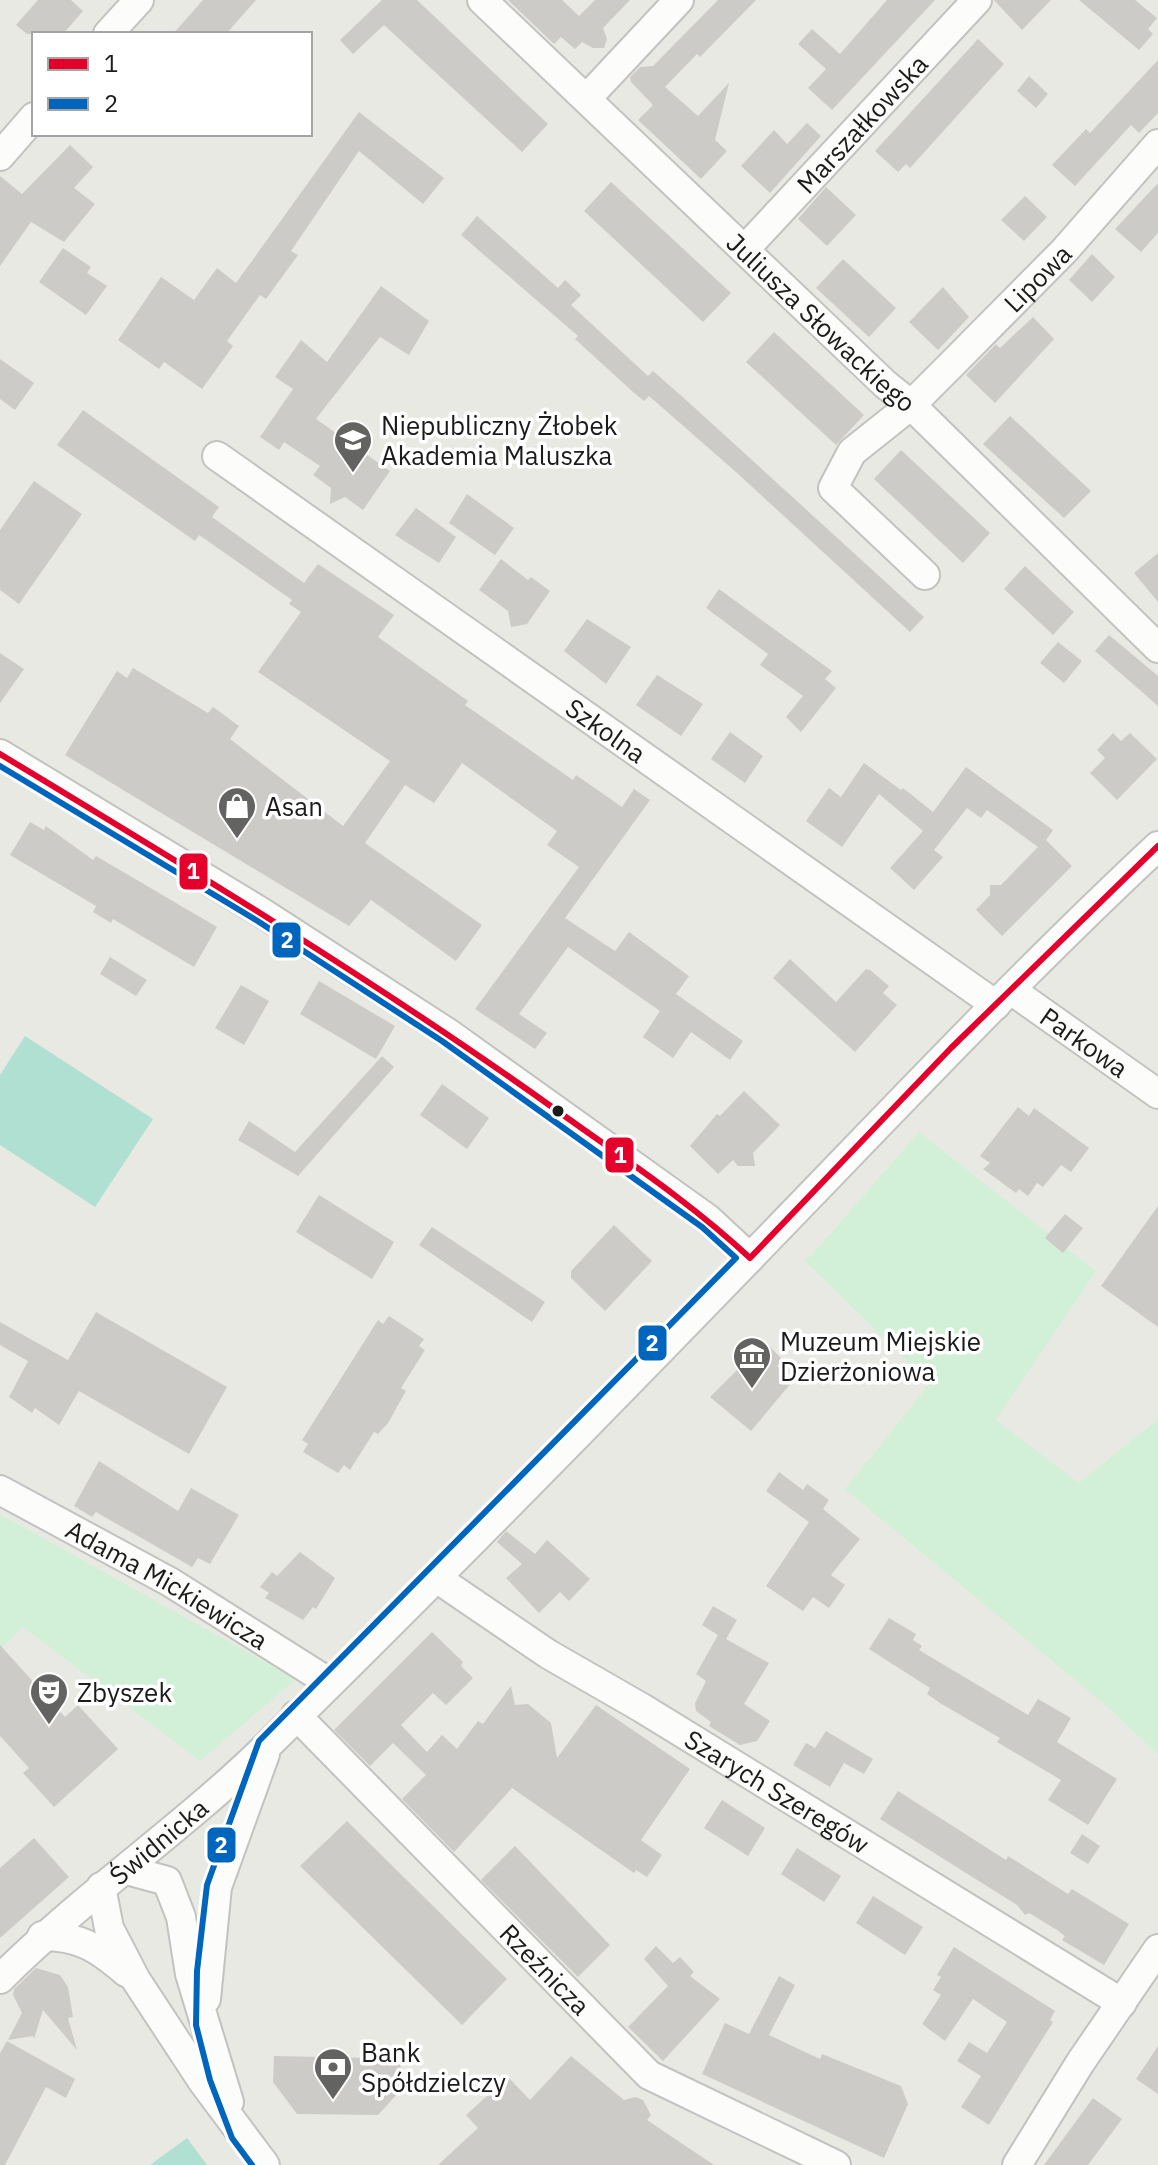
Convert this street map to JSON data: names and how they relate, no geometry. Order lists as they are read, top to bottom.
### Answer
{
  "streets": {
    "street": [
      "Marszałkowska",
      "Lipowa",
      "Juliusza Słowackiego",
      "Szkolna",
      "Parkowa",
      "Adama Mickiewicza",
      "Szarych Szeregów",
      "Świdnicka",
      "Rzeźnicza"
    ]
  },
  "crossings": [
    ["Marszałkowska", "Juliusza Słowackiego"],
    ["Lipowa", "Juliusza Słowackiego"],
    ["Szkolna", "Parkowa"],
    ["Szkolna", "Świdnicka"],
    ["Parkowa", "Świdnicka"],
    ["Adama Mickiewicza", "Świdnicka"],
    ["Szarych Szeregów", "Świdnicka"],
    ["Świdnicka", "Rzeźnicza"]
  ],
  "places": {
    "school or university": ["Niepubliczny Żłobek Akademia Maluszka"],
    "shop": ["Asan"],
    "museum": ["Muzeum Miejskie Dzierżoniowa"],
    "theatre": ["Zbyszek"],
    "bank": ["Bank Spółdzielczy"]
  },
  "lines": ["transit line 1", "transit line 2"],
  "legend": ["1", "2"]
}
